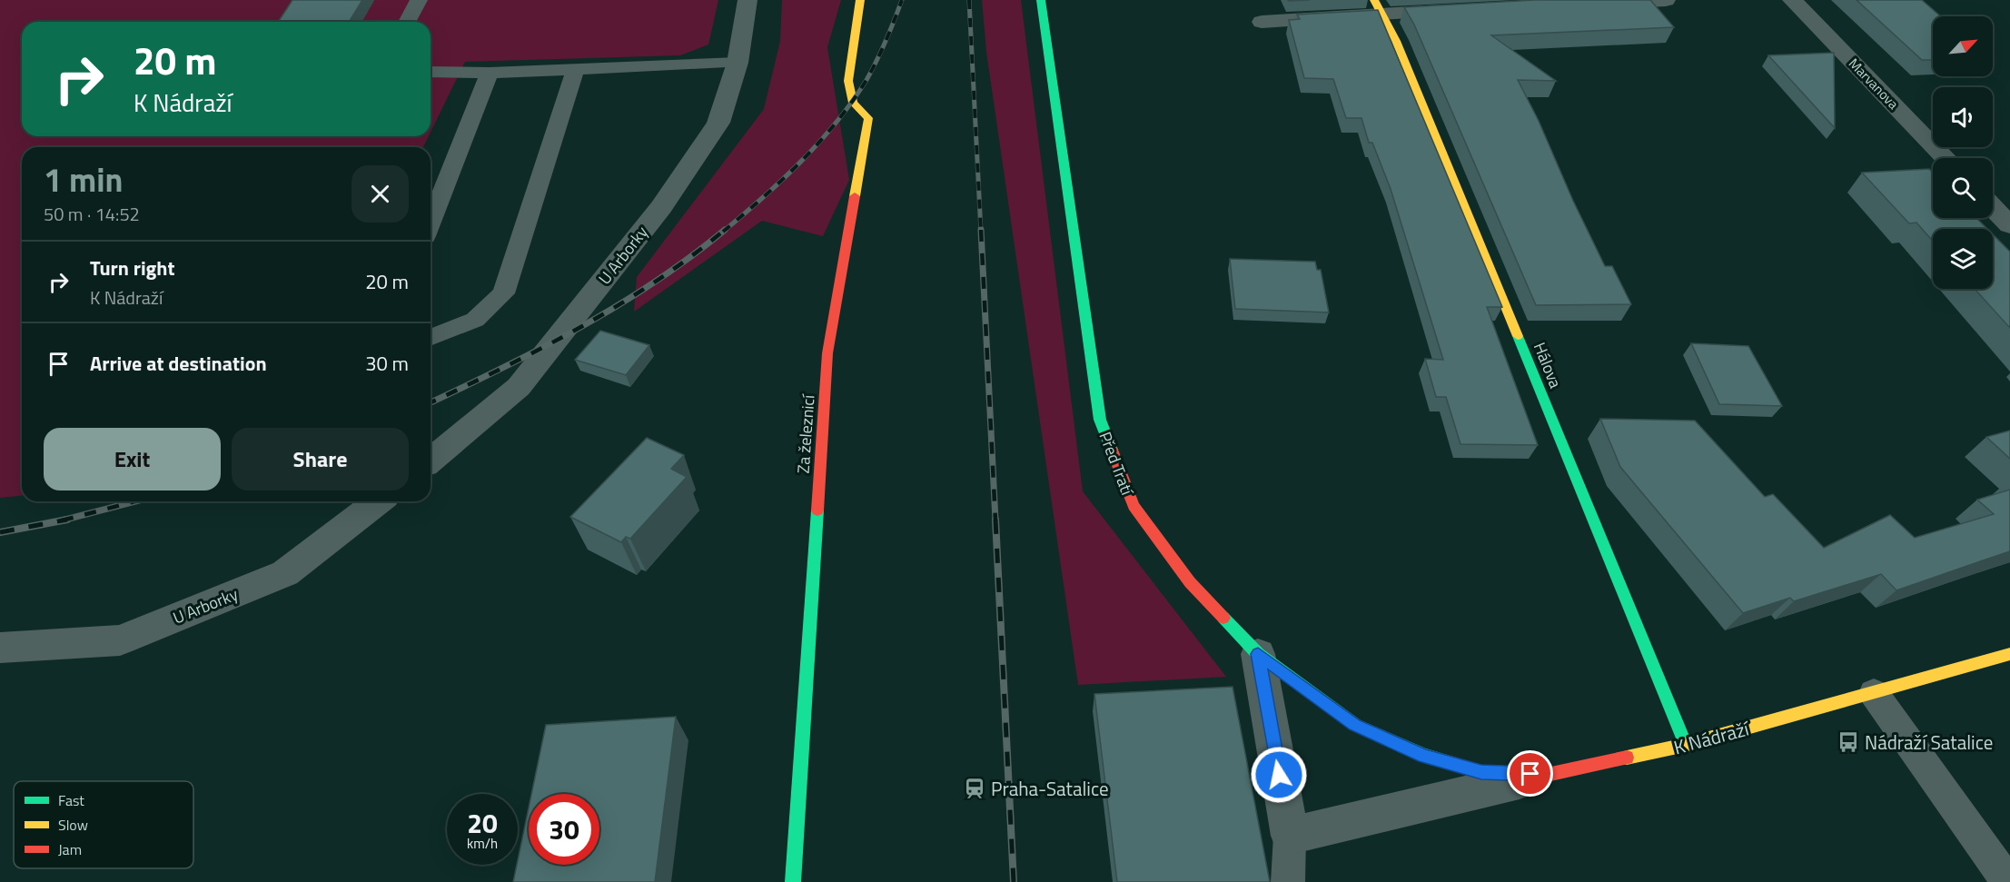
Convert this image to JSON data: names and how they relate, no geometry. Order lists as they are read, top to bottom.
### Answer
{
  "streets": {
    "street": [
      "Marvanova",
      "U Arborky",
      "Hálova",
      "Za železnicí",
      "Před Tratí",
      "K Nádraží"
    ]
  },
  "crossings": [
    ["Hálova", "K Nádraží"],
    ["Před Tratí", "K Nádraží"]
  ],
  "places": {
    "bus stop": ["Nádraží Satalice"],
    "station": ["Praha-Satalice"]
  },
  "legend": ["Fast", "Slow", "Jam"],
  "north": "top right",
  "page": {
    "turn": ["20 m", "K Nádraží"],
    "heading": ["1 min", "50 m · 14:52"],
    "list": [
      {
        "name": "Turn right",
        "note": "K Nádraží",
        "value": "20 m"
      },
      {
        "name": "Arrive at destination",
        "value": "30 m"
      }
    ],
    "buttons": ["Exit", "Share"],
    "speed": "20 km/h",
    "limit": "30"
  }
}
